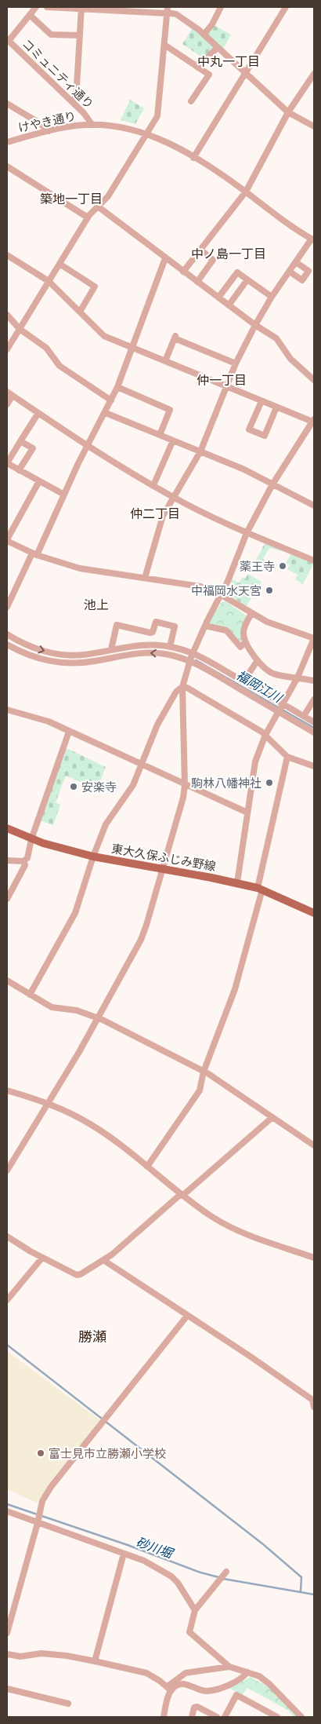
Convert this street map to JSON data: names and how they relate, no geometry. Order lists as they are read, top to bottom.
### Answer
{
  "streets": {
    "main road": ["東大久保ふじみ野線"],
    "street": ["コミュニティ通り", "けやき通り"]
  },
  "crossings": [
    ["コミュニティ通り", "けやき通り"]
  ],
  "districts": [
    "中丸一丁目",
    "築地一丁目",
    "中ノ島一丁目",
    "仲一丁目",
    "仲二丁目",
    "池上",
    "勝瀬"
  ],
  "water": ["福岡江川", "砂川堀"],
  "places": [
    "薬王寺",
    "中福岡水天宮",
    "駒林八幡神社",
    "安楽寺",
    "富士見市立勝瀬小学校"
  ]
}
